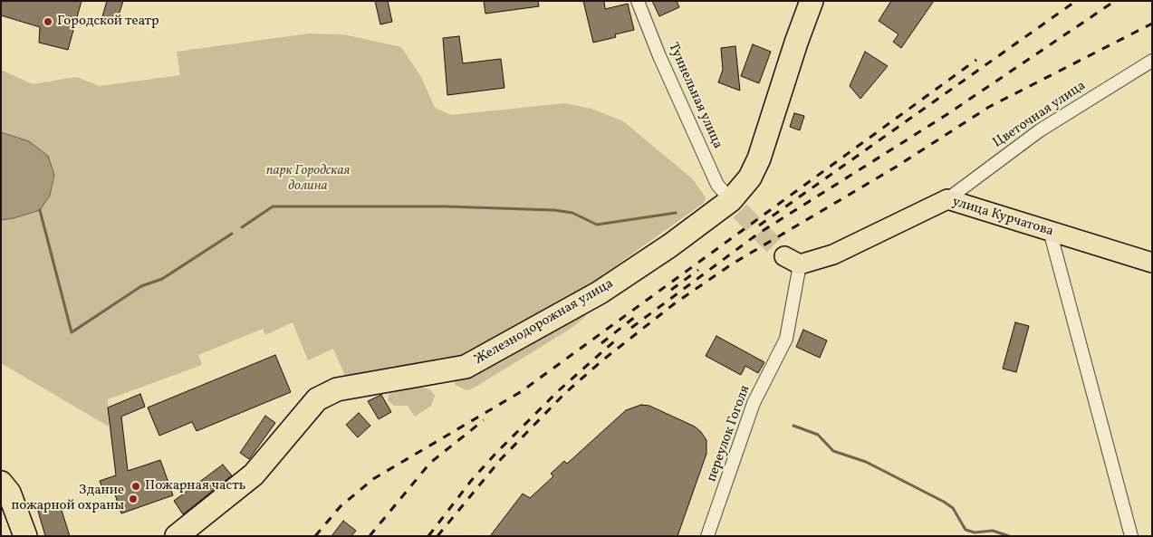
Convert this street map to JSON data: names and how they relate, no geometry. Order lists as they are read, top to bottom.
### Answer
{
  "streets": {
    "highway": ["Железнодорожная улица"],
    "main road": ["улица Курчатова"],
    "street": ["Туннельная улица", "Цветочная улица", "переулок Гоголя"]
  },
  "crossings": [
    ["Туннельная улица", "Железнодорожная улица"],
    ["Цветочная улица", "улица Курчатова"],
    ["улица Курчатова", "переулок Гоголя"]
  ],
  "parks": ["парк Городская долина"],
  "places": ["Городской театр", "Пожарная часть", "Здание пожарной охраны"]
}
